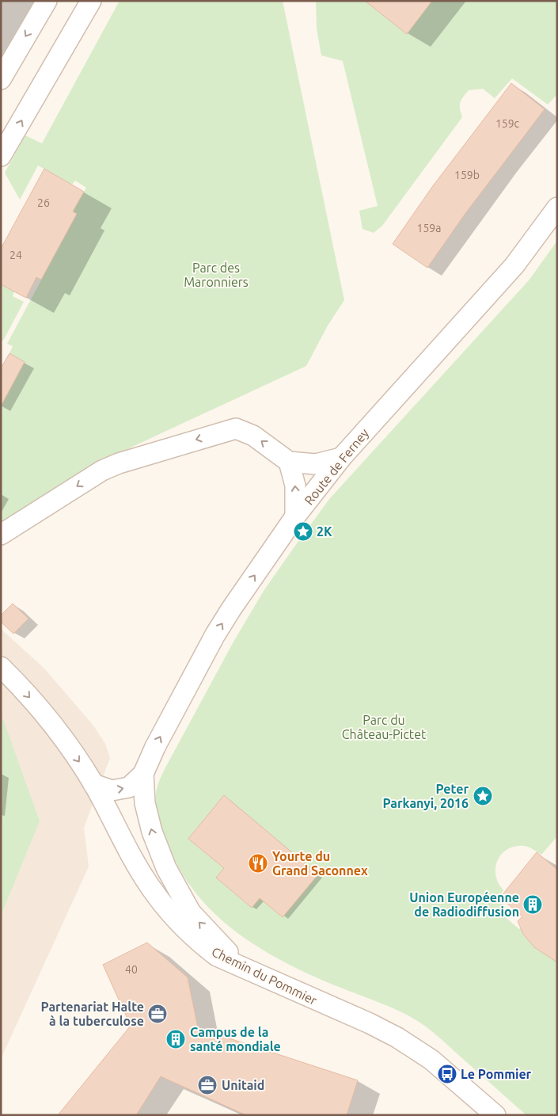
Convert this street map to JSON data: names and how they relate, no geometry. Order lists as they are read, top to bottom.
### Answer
{
  "streets": {
    "street": ["Route de Ferney", "Chemin du Pommier"]
  },
  "one_way": ["Route de Ferney"],
  "parks": ["Parc des Maronniers", "Parc du Château-Pictet"],
  "places": {
    "place": ["2K", "Peter Parkanyi, 2016"],
    "restaurant": ["Yourte du Grand Saconnex"],
    "building": ["Union Européenne de Radiodiffusion", "Campus de la santé mondiale"],
    "office": ["Partenariat Halte à la tuberculose", "Unitaid"],
    "bus stop": ["Le Pommier"]
  },
  "house_numbers": [
    "159c",
    "159b",
    "26",
    "159a",
    "24",
    "40"
  ]
}
